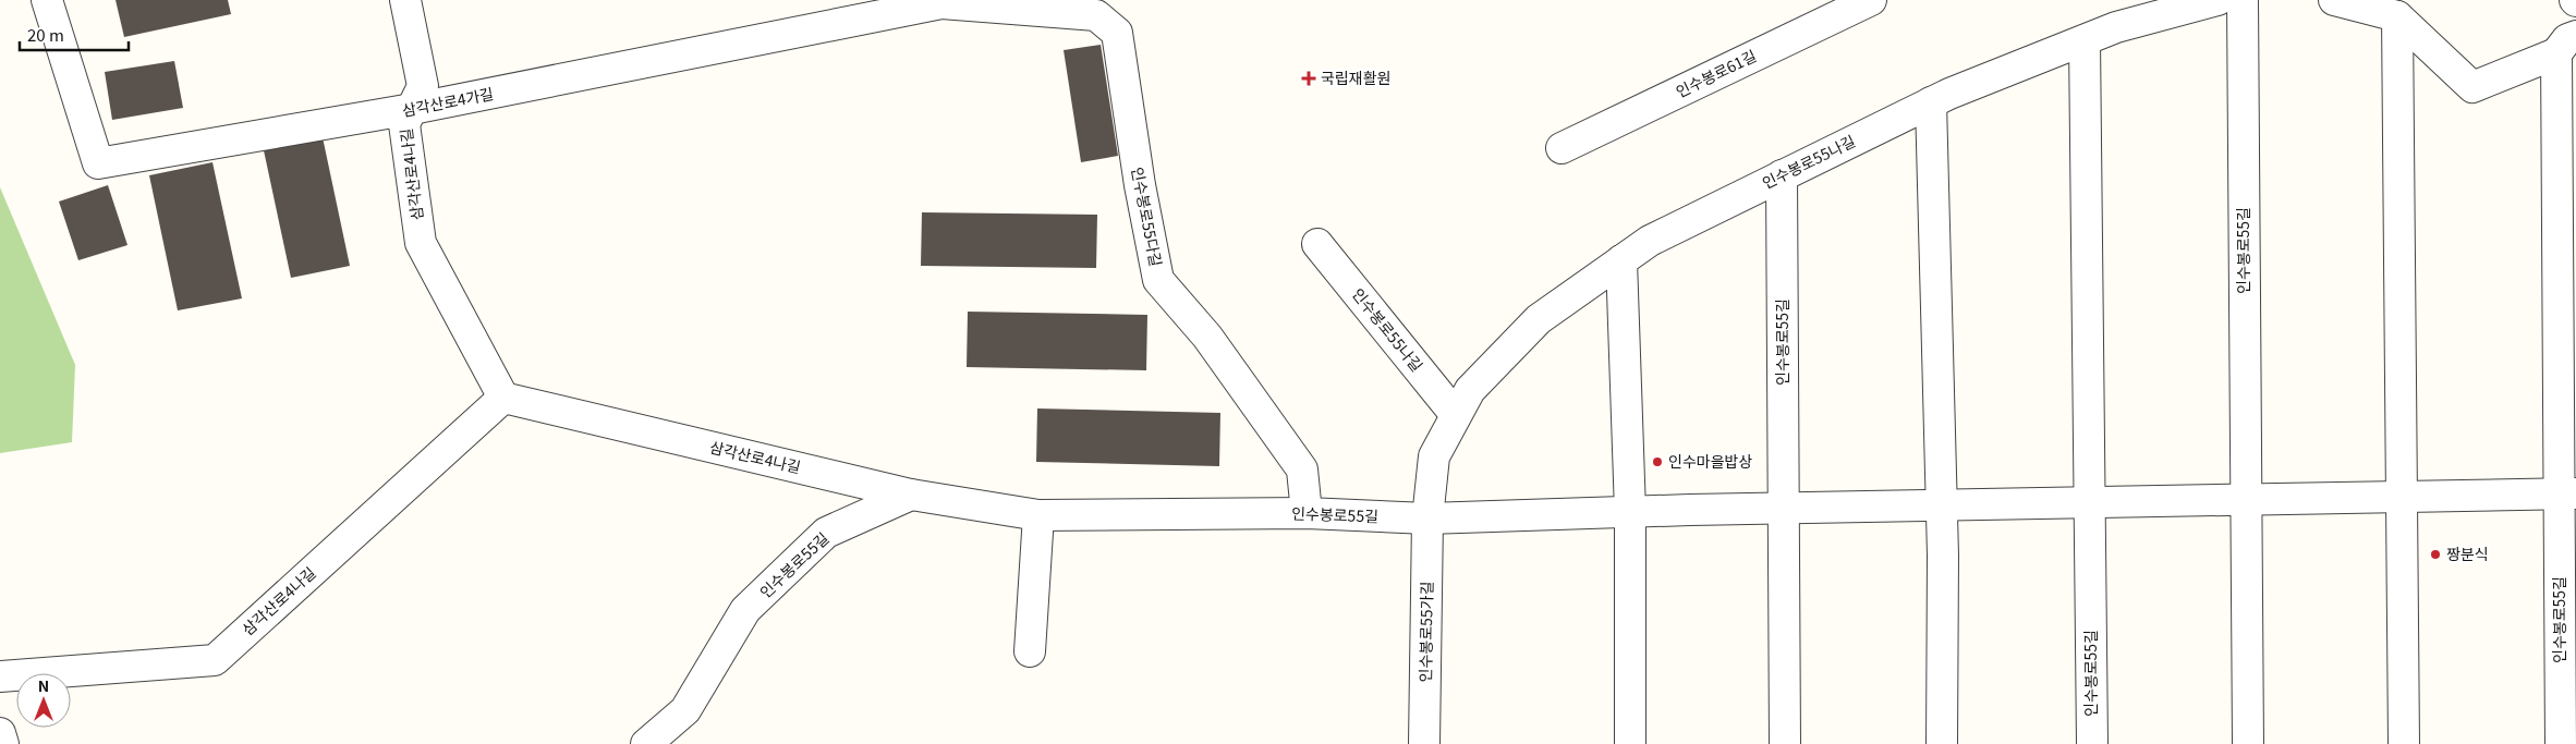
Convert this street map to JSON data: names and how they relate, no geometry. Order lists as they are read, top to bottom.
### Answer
{
  "streets": {
    "street": [
      "인수봉로61길",
      "삼각산로4가길",
      "인수봉로55나길",
      "삼각산로4나길",
      "인수봉로55다길",
      "인수봉로55길",
      "인수봉로55가길"
    ]
  },
  "crossings": [
    ["삼각산로4가길", "삼각산로4나길"],
    ["삼각산로4가길", "인수봉로55다길"],
    ["인수봉로55나길", "인수봉로55길"],
    ["인수봉로55나길", "인수봉로55가길"],
    ["삼각산로4나길", "인수봉로55길"],
    ["인수봉로55다길", "인수봉로55길"],
    ["인수봉로55길", "인수봉로55가길"]
  ],
  "places": {
    "health": ["국립재활원"],
    "other": ["인수마을밥상", "짱분식"]
  },
  "scale_bar": "20 m",
  "north": "top"
}
